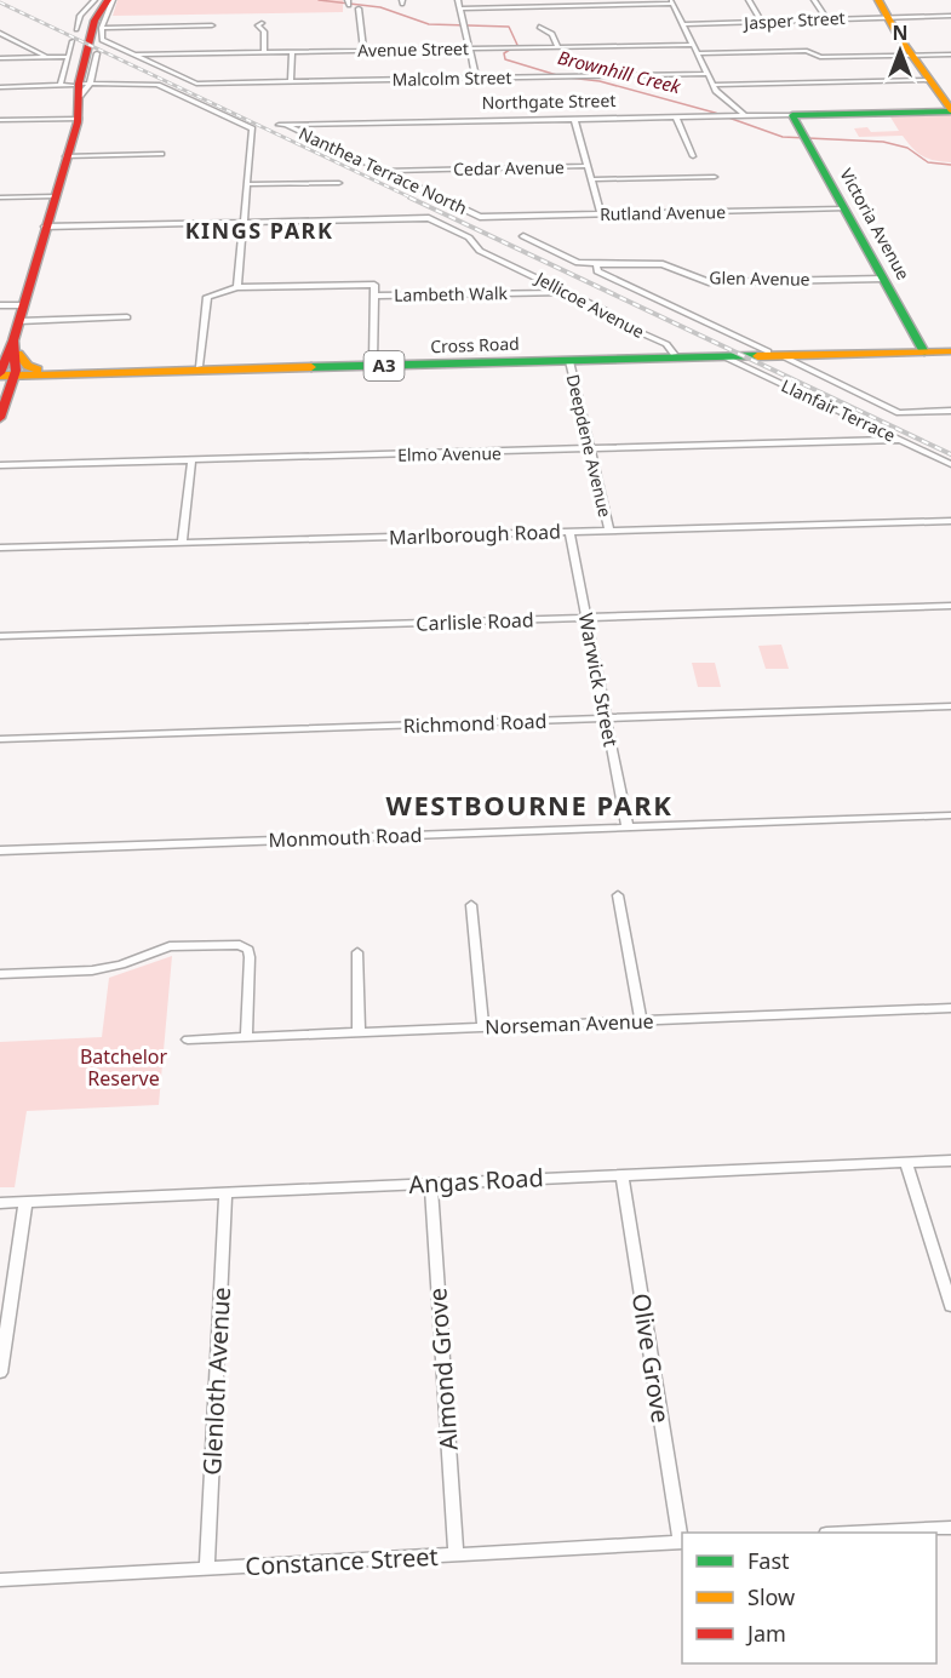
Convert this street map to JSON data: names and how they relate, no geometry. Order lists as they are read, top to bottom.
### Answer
{
  "streets": {
    "main road": [
      "Northgate Street",
      "Victoria Avenue",
      "Cross Road",
      "A3"
    ],
    "street": [
      "Jasper Street",
      "Avenue Street",
      "Malcolm Street",
      "Cedar Avenue",
      "Nanthea Terrace North",
      "Rutland Avenue",
      "Glen Avenue",
      "Lambeth Walk",
      "Jellicoe Avenue",
      "Llanfair Terrace",
      "Deepdene Avenue",
      "Elmo Avenue",
      "Marlborough Road",
      "Carlisle Road",
      "Warwick Street",
      "Richmond Road",
      "Monmouth Road",
      "Norseman Avenue",
      "Angas Road",
      "Olive Grove",
      "Almond Grove",
      "Glenloth Avenue",
      "Constance Street"
    ]
  },
  "crossings": [
    ["Avenue Street", "Malcolm Street"],
    ["Northgate Street", "Nanthea Terrace North"],
    ["Northgate Street", "Victoria Avenue"],
    ["Cedar Avenue", "Nanthea Terrace North"],
    ["Nanthea Terrace North", "Rutland Avenue"],
    ["Rutland Avenue", "Victoria Avenue"],
    ["Victoria Avenue", "Glen Avenue"],
    ["Victoria Avenue", "Cross Road"],
    ["Lambeth Walk", "Jellicoe Avenue"],
    ["Jellicoe Avenue", "Cross Road"],
    ["Cross Road", "Llanfair Terrace"],
    ["Cross Road", "Deepdene Avenue"],
    ["Llanfair Terrace", "Elmo Avenue"],
    ["Deepdene Avenue", "Elmo Avenue"],
    ["Deepdene Avenue", "Marlborough Road"],
    ["Marlborough Road", "Warwick Street"],
    ["Carlisle Road", "Warwick Street"],
    ["Warwick Street", "Richmond Road"],
    ["Warwick Street", "Monmouth Road"],
    ["Angas Road", "Olive Grove"],
    ["Angas Road", "Almond Grove"],
    ["Angas Road", "Glenloth Avenue"],
    ["Olive Grove", "Constance Street"],
    ["Almond Grove", "Constance Street"],
    ["Glenloth Avenue", "Constance Street"]
  ],
  "districts": ["KINGS PARK", "WESTBOURNE PARK"],
  "water": ["Brownhill Creek"],
  "parks": ["Batchelor Reserve"],
  "legend": ["Fast", "Slow", "Jam"],
  "north": "top"
}
